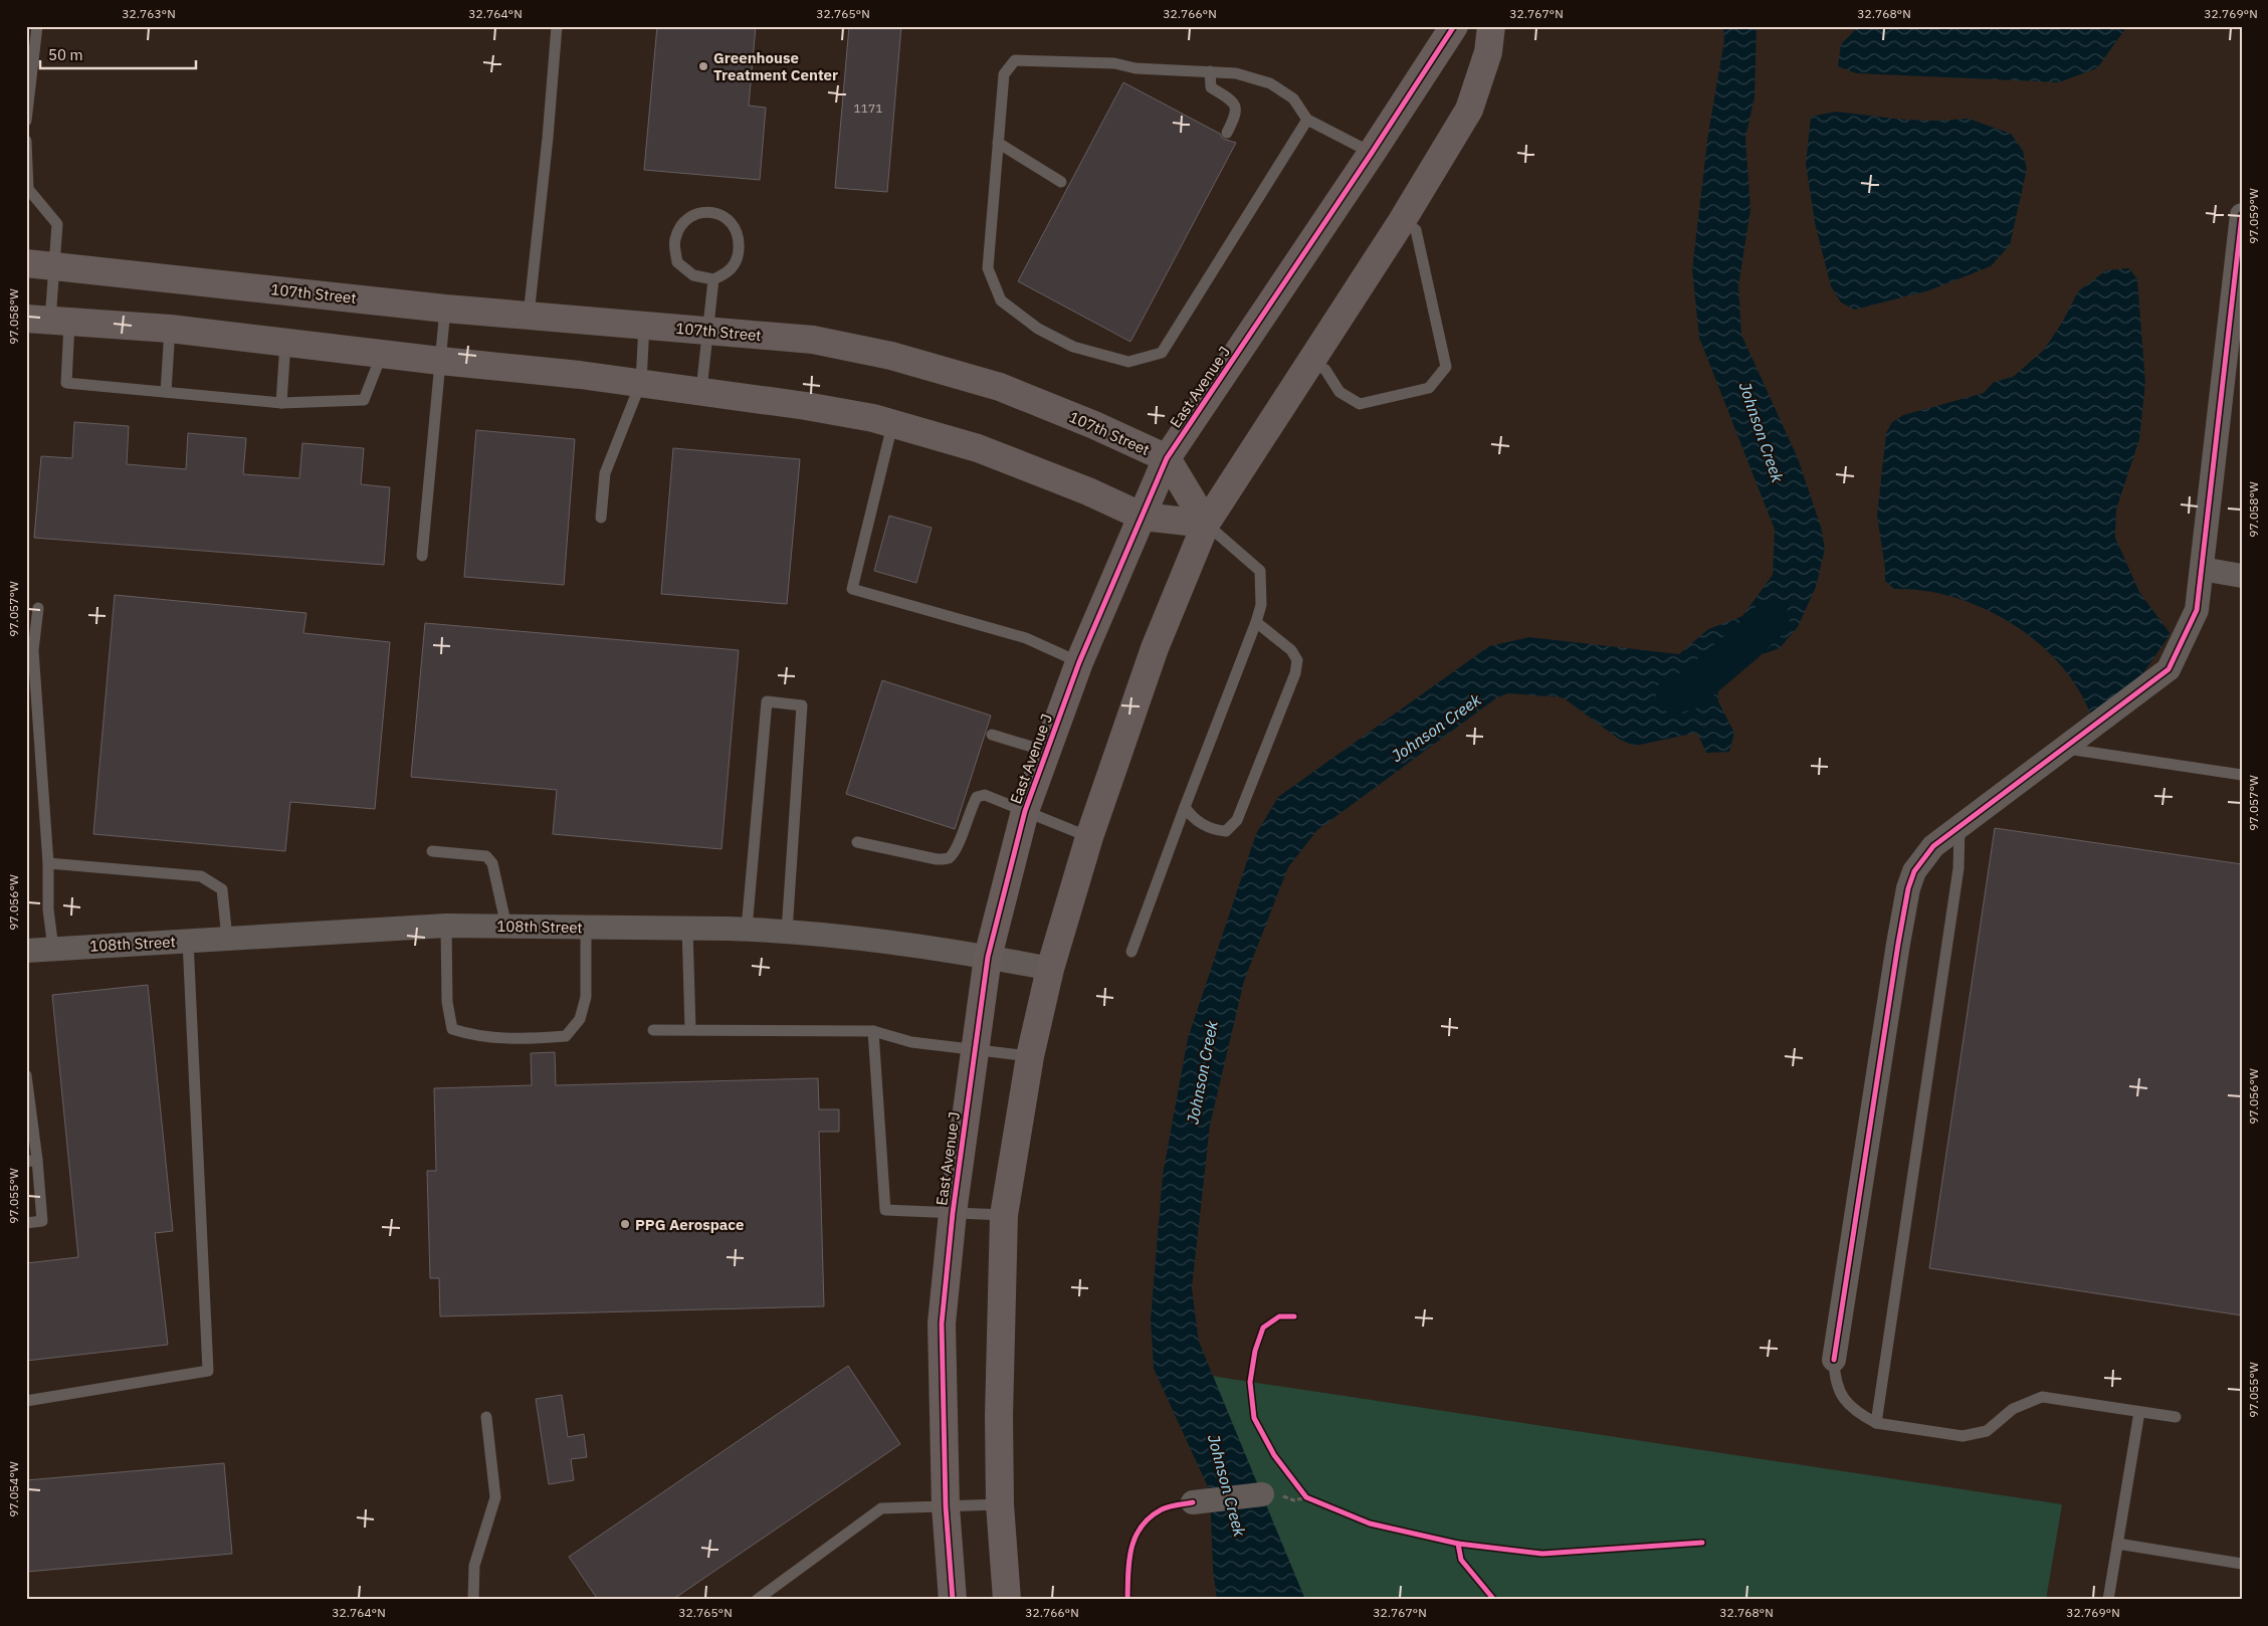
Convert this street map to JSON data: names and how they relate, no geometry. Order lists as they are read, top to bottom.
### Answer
{
  "streets": {
    "street": ["107th Street", "East Avenue J", "108th Street"]
  },
  "crossings": [
    ["107th Street", "East Avenue J"],
    ["East Avenue J", "108th Street"]
  ],
  "water": ["Johnson Creek"],
  "places": ["Greenhouse Treatment Center", "PPG Aerospace"],
  "house_numbers": ["1171"],
  "scale_bar": "50 m",
  "coordinates": [
    "32.763°N",
    "32.764°N",
    "32.765°N",
    "32.766°N",
    "32.767°N",
    "32.768°N",
    "32.769°N",
    "97.059°W",
    "97.058°W",
    "97.057°W",
    "97.056°W",
    "97.055°W",
    "97.054°W"
  ]
}
